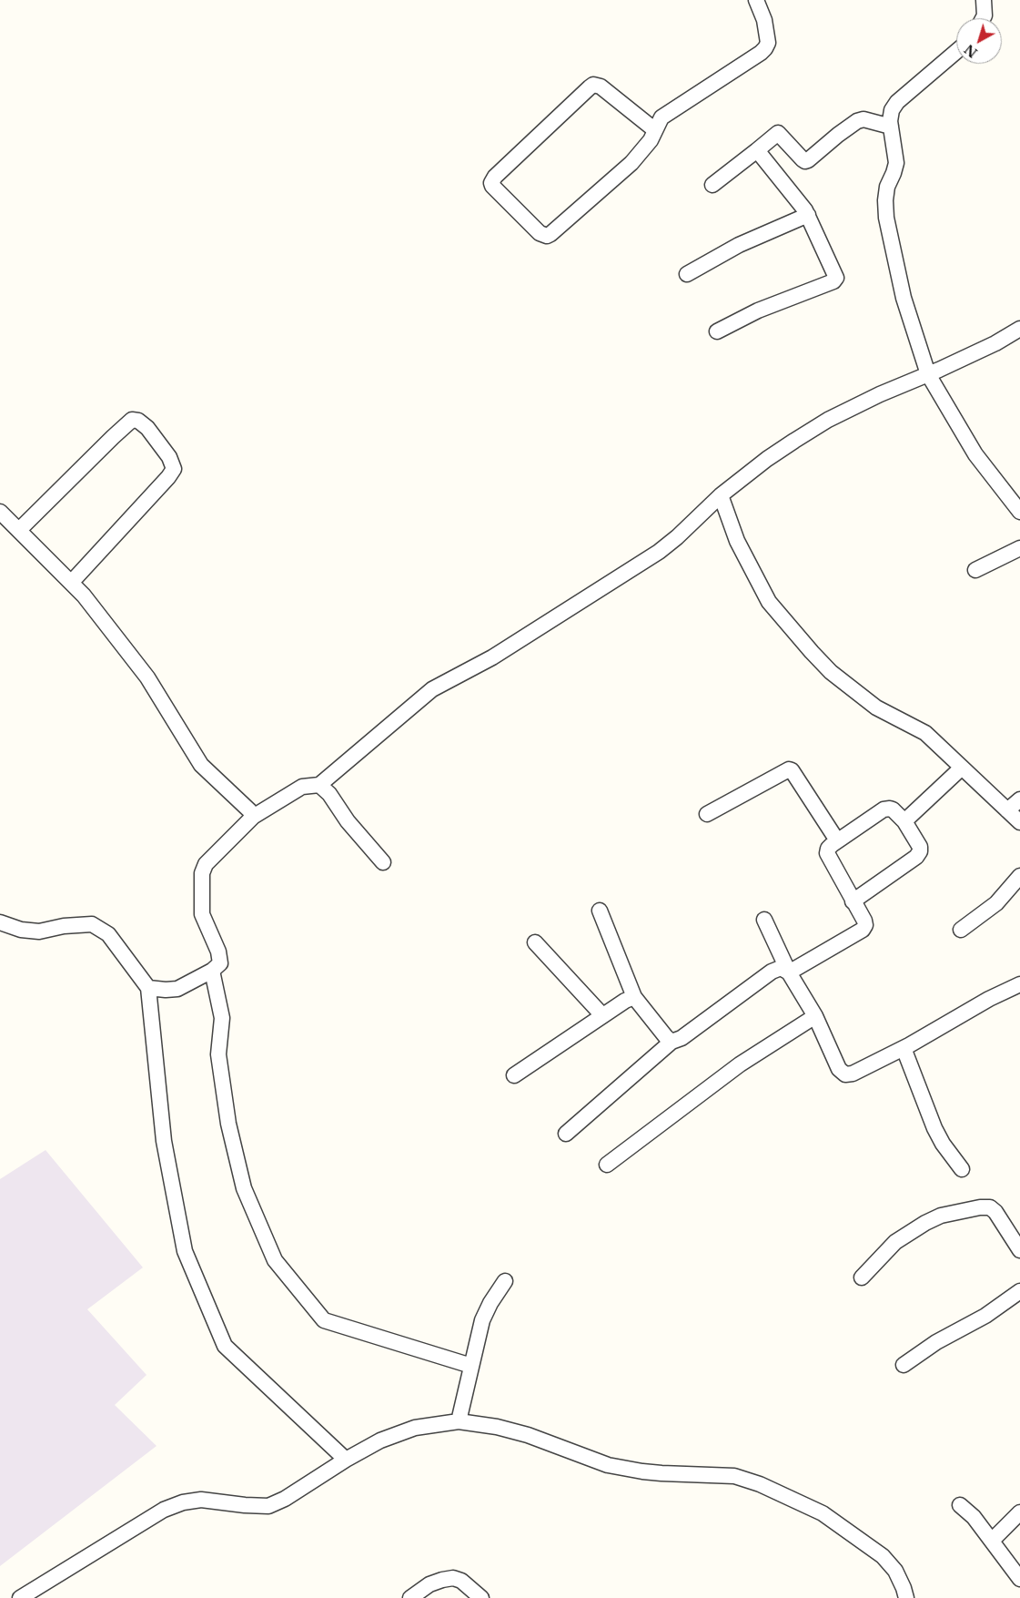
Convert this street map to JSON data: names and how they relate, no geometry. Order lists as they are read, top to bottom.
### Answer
{
  "north": "bottom left"
}
